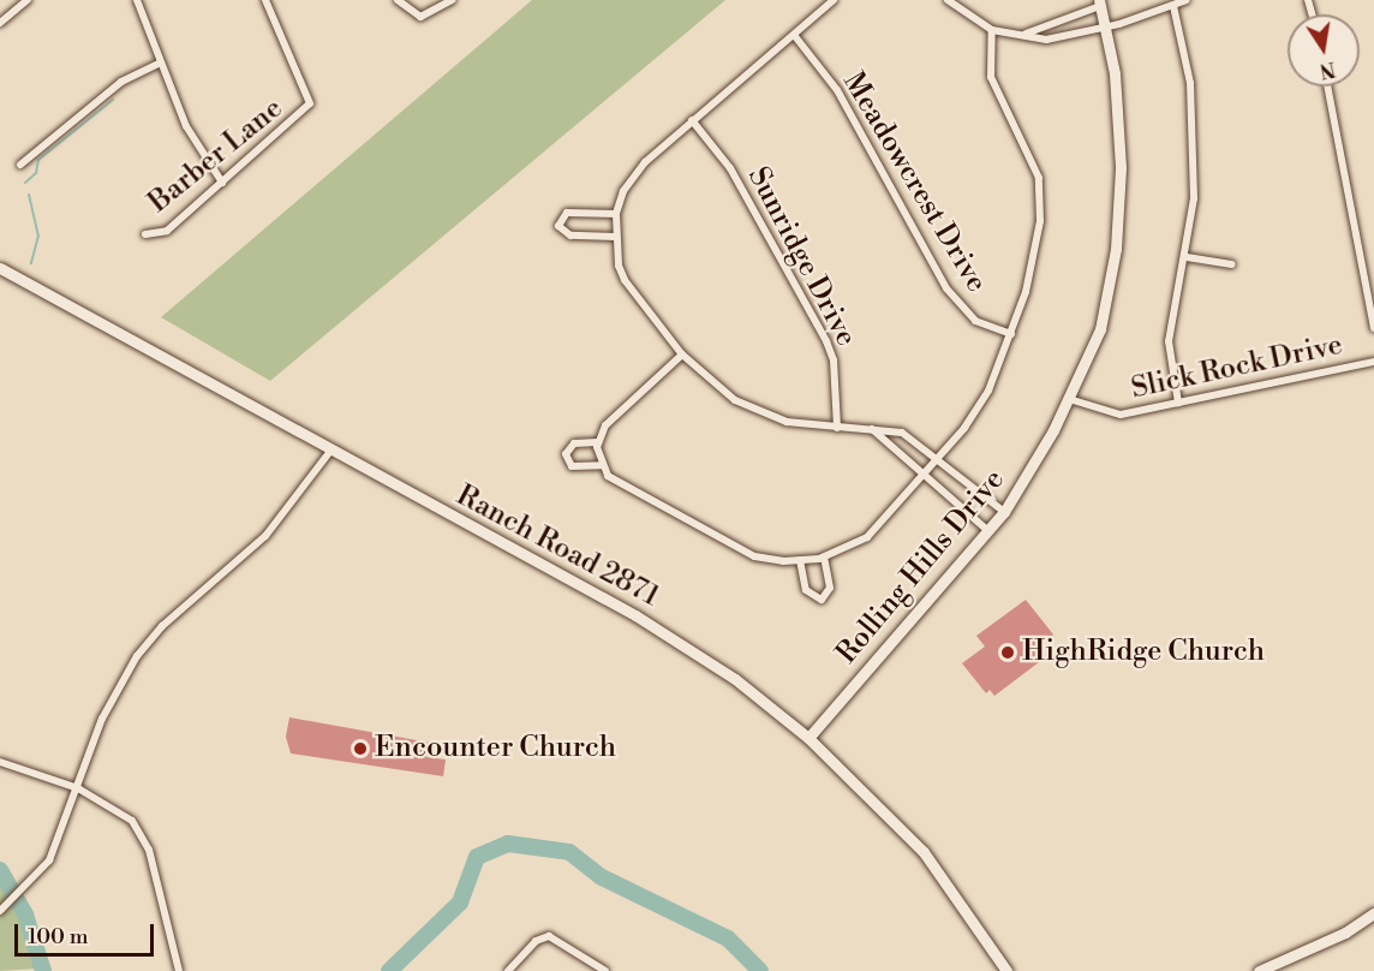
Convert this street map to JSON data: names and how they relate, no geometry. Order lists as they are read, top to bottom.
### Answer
{
  "streets": {
    "main road": ["Ranch Road 2871", "Rolling Hills Drive"],
    "street": [
      "Barber Lane",
      "Meadowcrest Drive",
      "Sunridge Drive",
      "Slick Rock Drive"
    ]
  },
  "crossings": [
    ["Slick Rock Drive", "Rolling Hills Drive"],
    ["Ranch Road 2871", "Rolling Hills Drive"]
  ],
  "places": ["HighRidge Church", "Encounter Church"],
  "scale_bar": "100 m",
  "north": "bottom"
}
